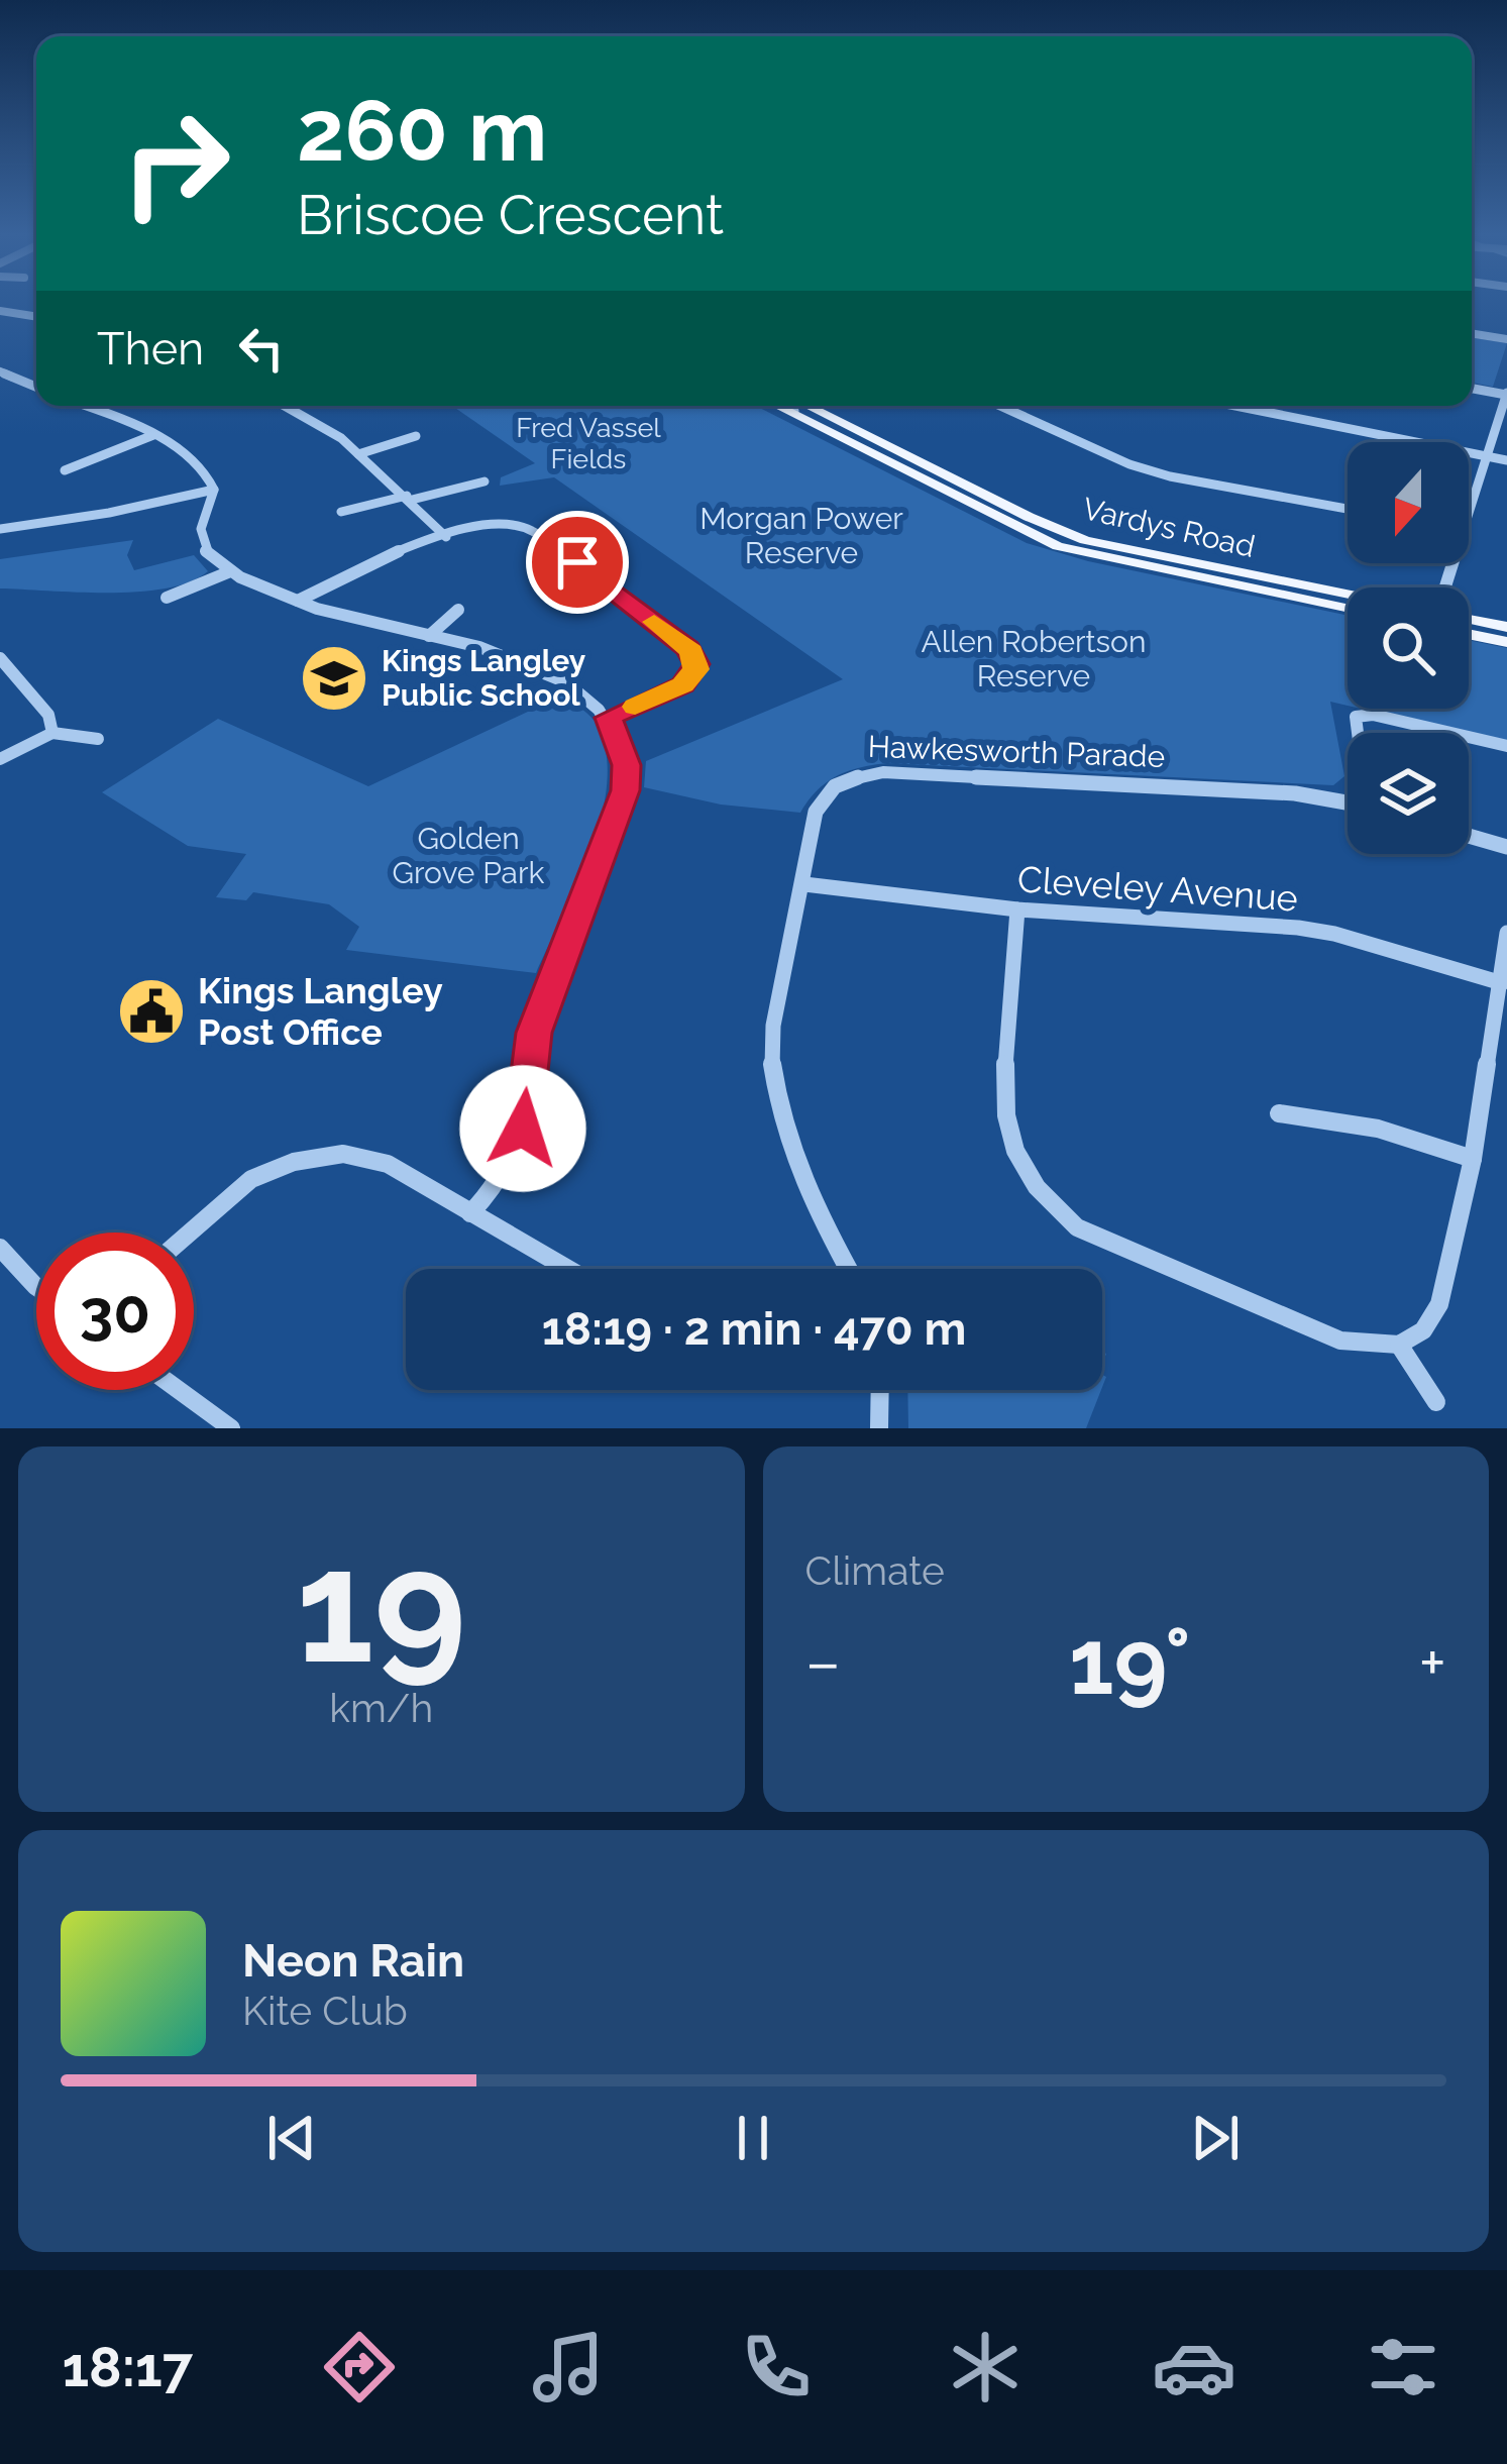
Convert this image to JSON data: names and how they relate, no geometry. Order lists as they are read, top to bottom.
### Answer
{
  "streets": {
    "main road": ["Vardys Road"],
    "street": ["Hawkesworth Parade", "Cleveley Avenue"]
  },
  "crossings": [
    ["Hawkesworth Parade", "Cleveley Avenue"]
  ],
  "parks": [
    "Fred Vassel Fields",
    "Morgan Power Reserve",
    "Allen Robertson Reserve",
    "Golden Grove Park"
  ],
  "places": {
    "school or university": ["Kings Langley Public School"],
    "public building": ["Kings Langley Post Office"]
  },
  "north": "bottom",
  "page": {
    "turn": ["260 m", "Briscoe Crescent"],
    "then": "Then",
    "limit": "30",
    "trip": "18:19 · 2 min · 470 m",
    "tile": [
      ["19", "km/h"],
      "Climate"
    ],
    "heat": ["−", "19°", "+"],
    "song": ["Neon Rain", "Kite Club"],
    "tabs": "18:17"
  }
}
